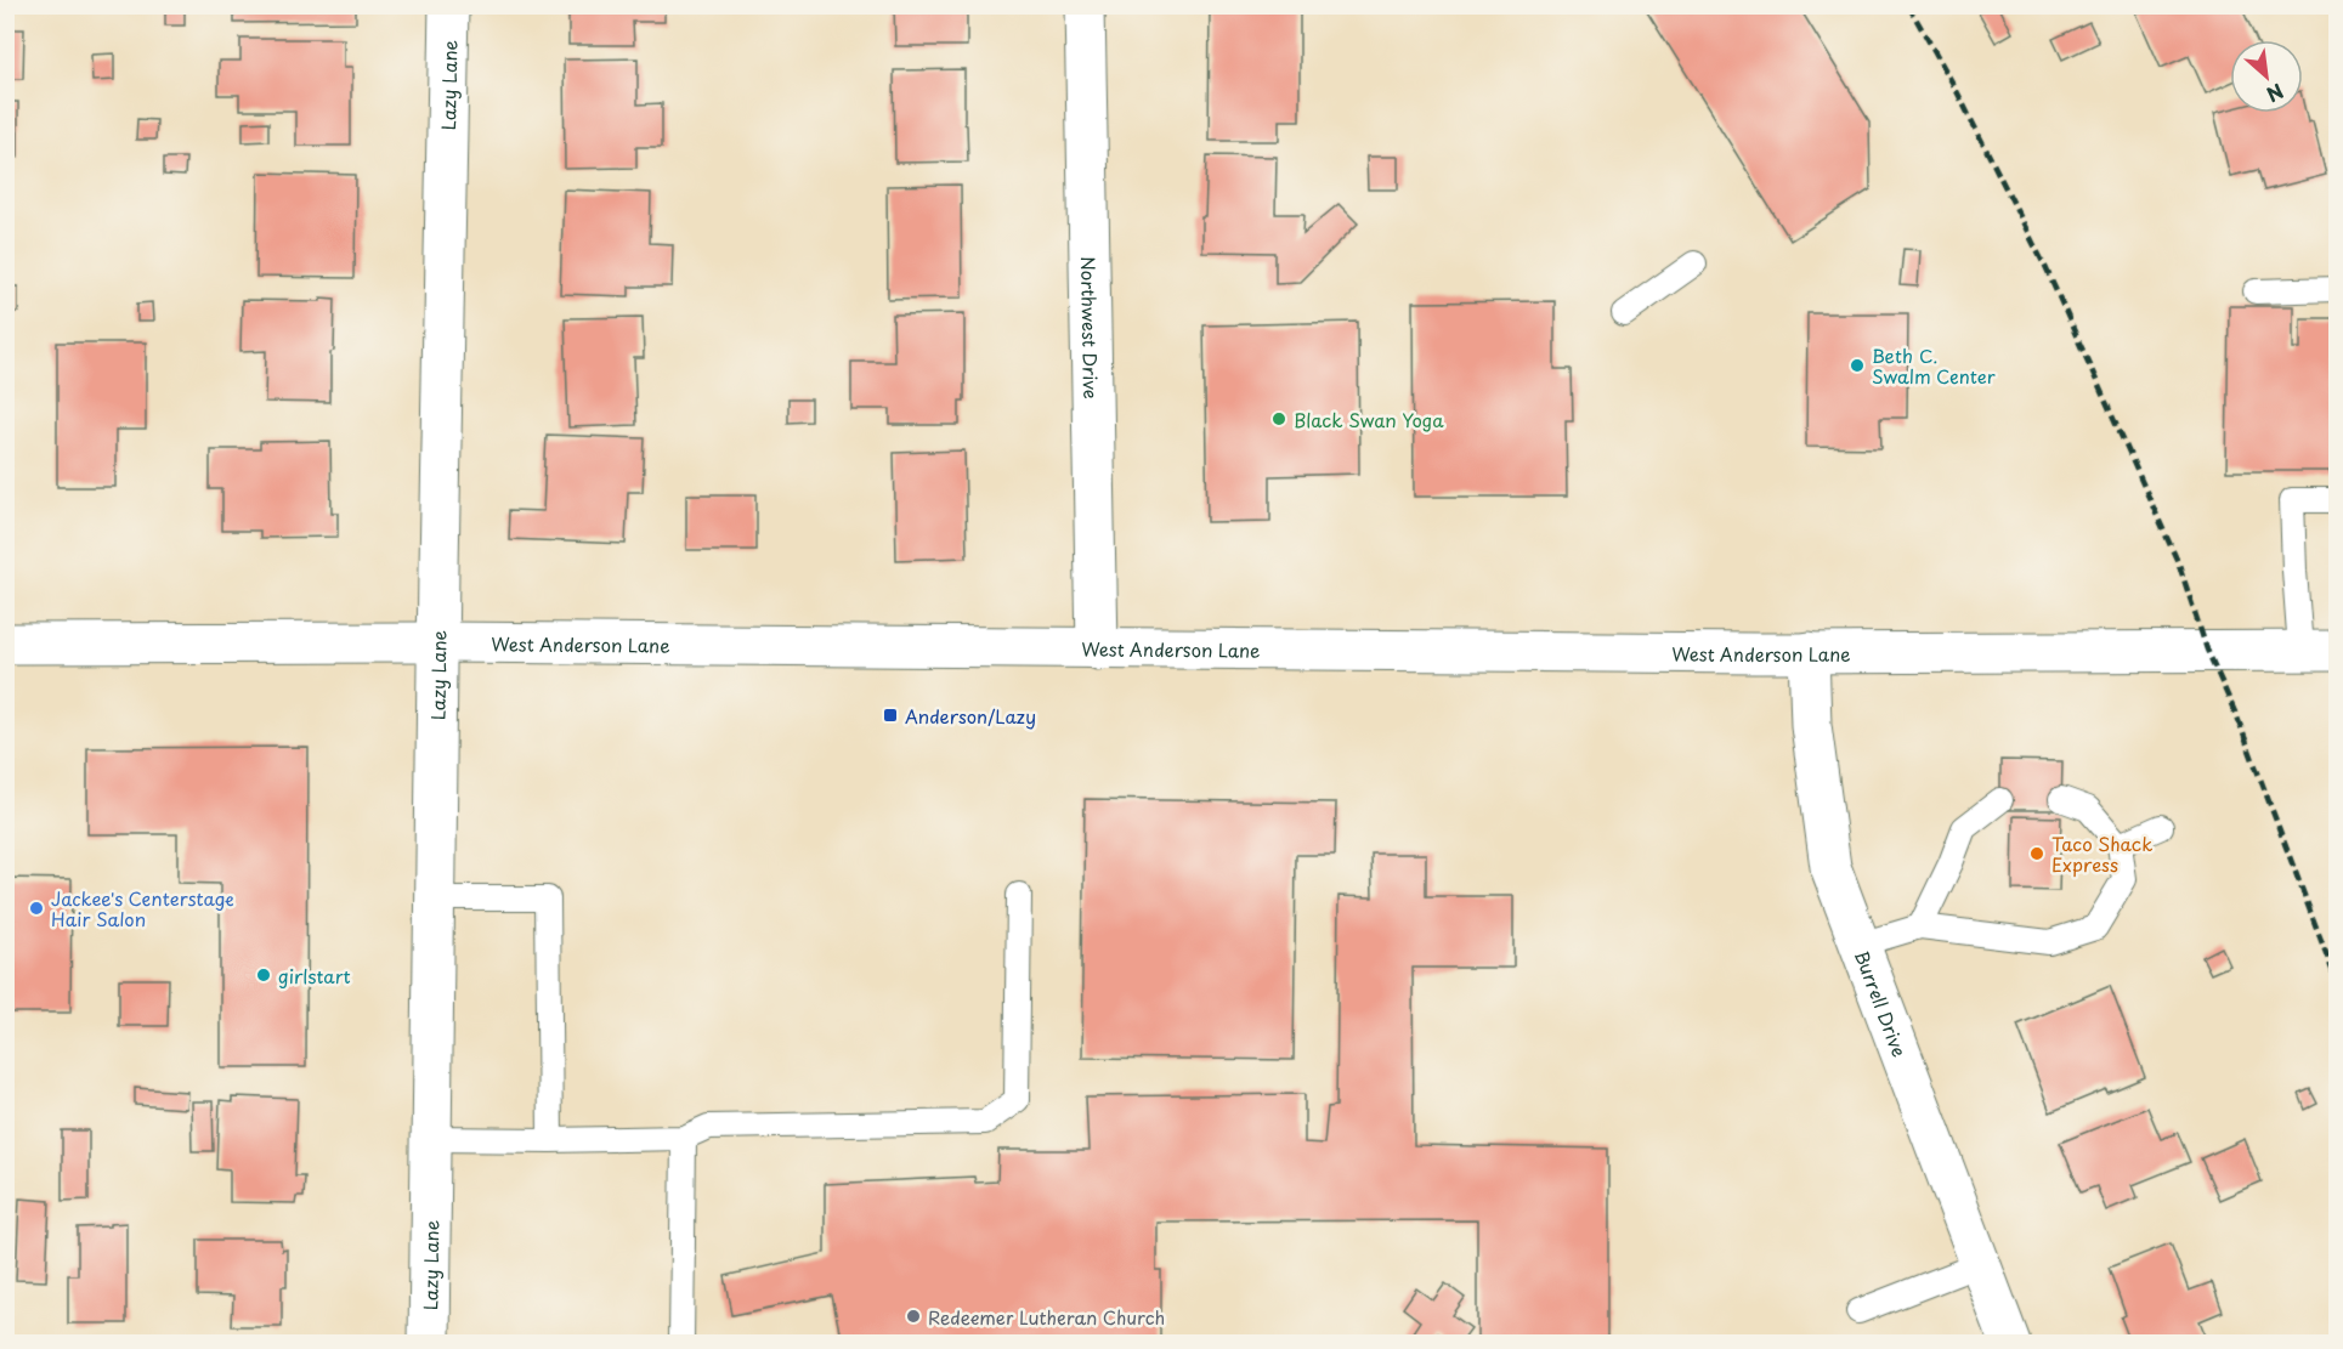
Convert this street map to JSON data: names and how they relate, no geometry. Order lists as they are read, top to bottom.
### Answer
{
  "streets": {
    "street": [
      "Lazy Lane",
      "Northwest Drive",
      "West Anderson Lane",
      "Burrell Drive"
    ]
  },
  "crossings": [
    ["Lazy Lane", "West Anderson Lane"],
    ["Northwest Drive", "West Anderson Lane"],
    ["West Anderson Lane", "Burrell Drive"]
  ],
  "places": {
    "other": [
      "Beth C. Swalm Center",
      "Black Swan Yoga",
      "Taco Shack Express",
      "Jackee's Centerstage Hair Salon",
      "girlstart",
      "Redeemer Lutheran Church"
    ],
    "transit": ["Anderson/Lazy"]
  },
  "north": "bottom right"
}
